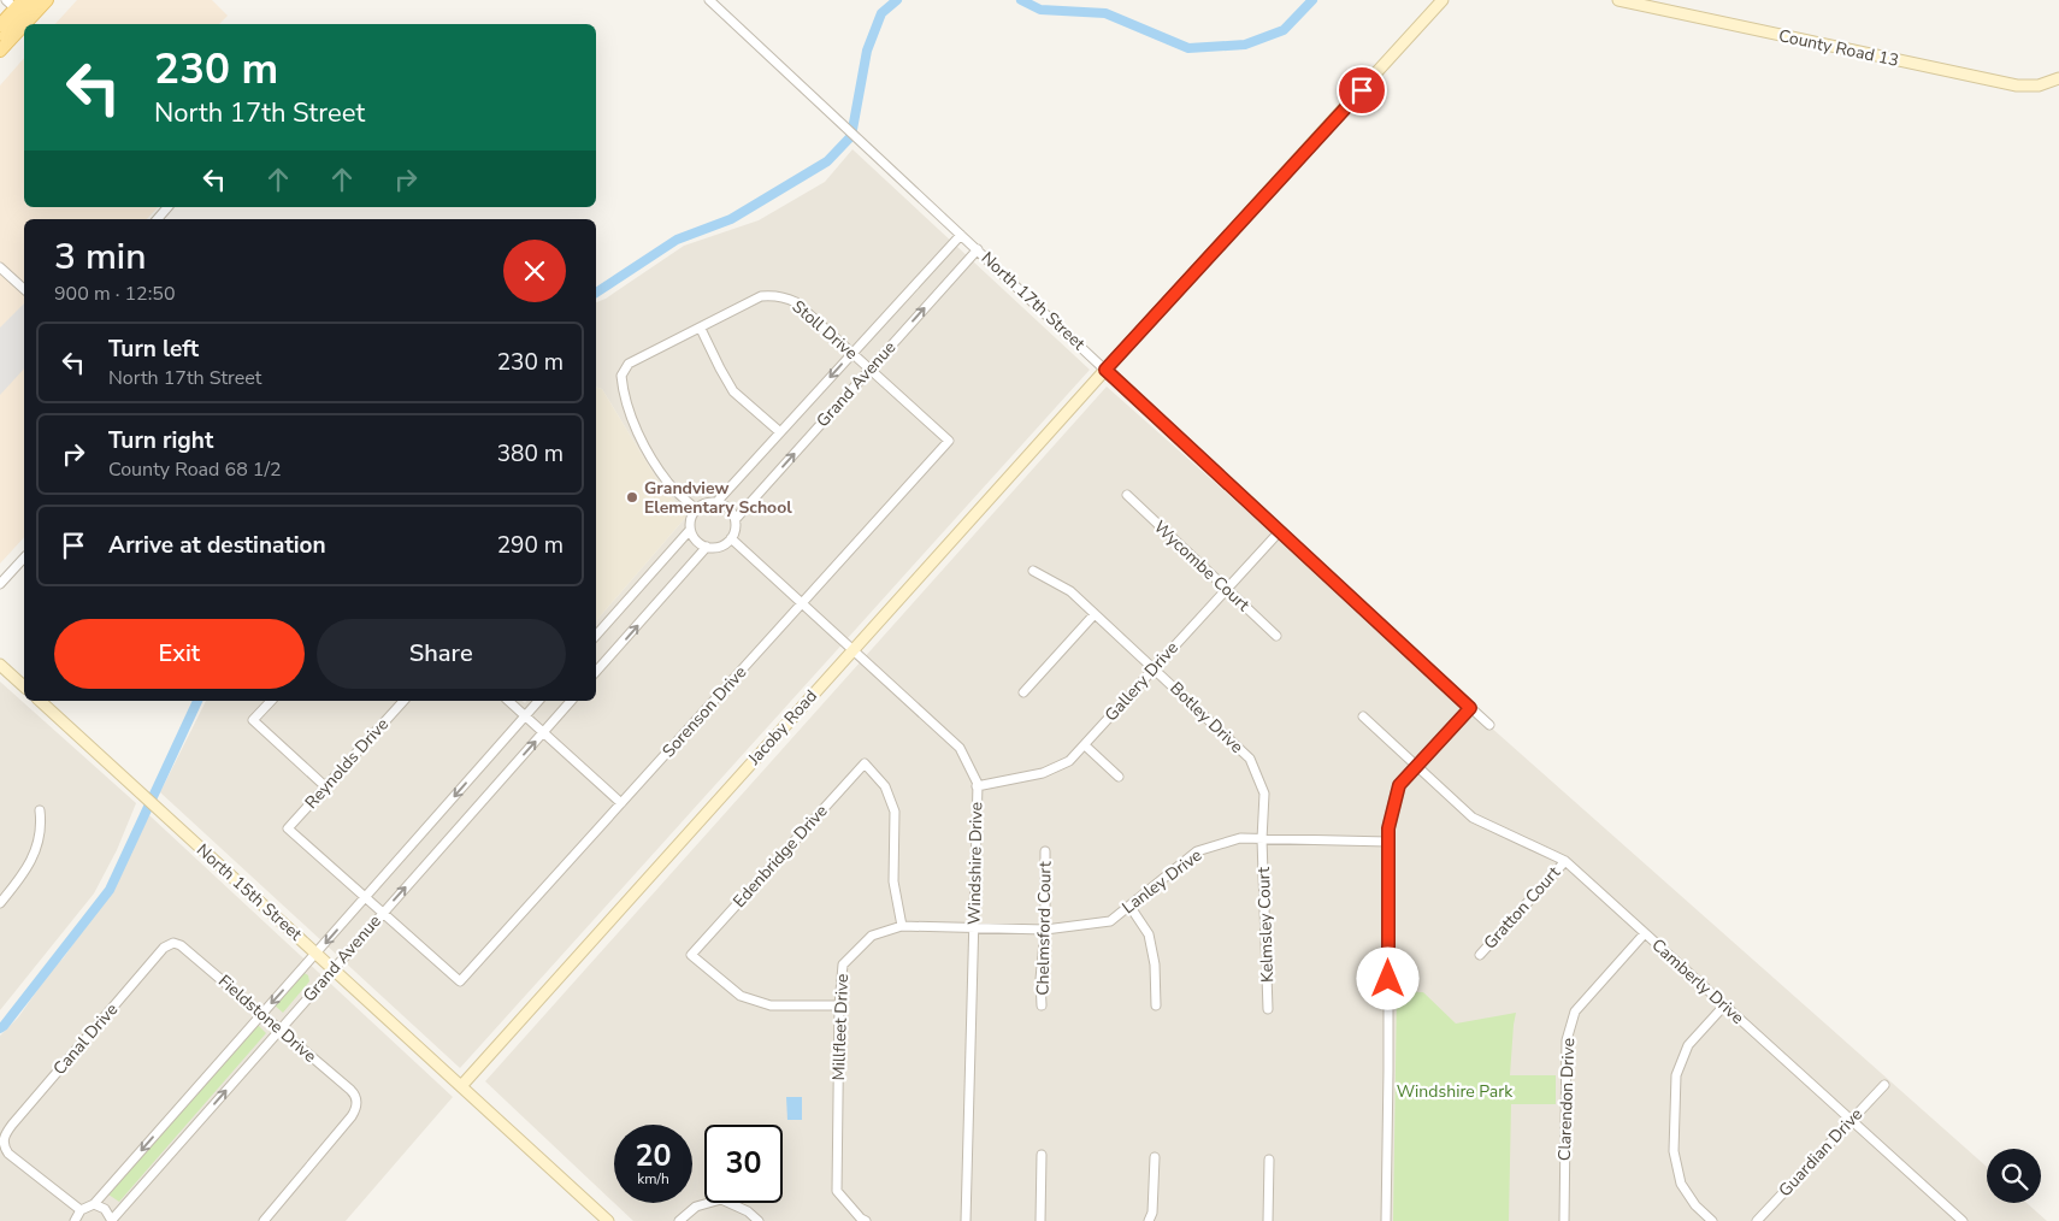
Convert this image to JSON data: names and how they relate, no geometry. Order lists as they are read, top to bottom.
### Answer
{
  "streets": {
    "street": [
      "County Road 13",
      "North 17th Street",
      "Stoll Drive",
      "Grand Avenue",
      "Wycombe Court",
      "Gallery Drive",
      "Sorenson Drive",
      "Botley Drive",
      "Jacoby Road",
      "Reynolds Drive",
      "Edenbridge Drive",
      "Windshire Drive",
      "Lanley Drive",
      "North 15th Street",
      "Gratton Court",
      "Kelmsley Court",
      "Chelmsford Court",
      "Camberly Drive",
      "Fieldstone Drive",
      "Millfleet Drive",
      "Canal Drive",
      "Clarendon Drive",
      "Guardian Drive"
    ]
  },
  "crossings": [
    ["North 17th Street", "Grand Avenue"],
    ["North 17th Street", "Gallery Drive"],
    ["North 17th Street", "Jacoby Road"],
    ["Stoll Drive", "Grand Avenue"],
    ["Stoll Drive", "Sorenson Drive"],
    ["Stoll Drive", "Windshire Drive"],
    ["Grand Avenue", "Sorenson Drive"],
    ["Grand Avenue", "Reynolds Drive"],
    ["Grand Avenue", "Windshire Drive"],
    ["Grand Avenue", "North 15th Street"],
    ["Grand Avenue", "Fieldstone Drive"],
    ["Wycombe Court", "Gallery Drive"],
    ["Gallery Drive", "Botley Drive"],
    ["Gallery Drive", "Windshire Drive"],
    ["Sorenson Drive", "Windshire Drive"],
    ["Botley Drive", "Lanley Drive"],
    ["Botley Drive", "Kelmsley Court"],
    ["Jacoby Road", "Windshire Drive"],
    ["Jacoby Road", "North 15th Street"],
    ["Edenbridge Drive", "Millfleet Drive"],
    ["Windshire Drive", "Lanley Drive"],
    ["Windshire Drive", "Millfleet Drive"],
    ["Lanley Drive", "Kelmsley Court"],
    ["Lanley Drive", "Chelmsford Court"],
    ["Lanley Drive", "Millfleet Drive"],
    ["Gratton Court", "Camberly Drive"],
    ["Camberly Drive", "Clarendon Drive"],
    ["Camberly Drive", "Guardian Drive"],
    ["Fieldstone Drive", "Canal Drive"]
  ],
  "parks": ["Windshire Park"],
  "places": ["Grandview Elementary School"],
  "page": {
    "turn": ["230 m", "North 17th Street"],
    "heading": ["3 min", "900 m · 12:50"],
    "list": [
      {
        "name": "Turn left",
        "note": "North 17th Street",
        "value": "230 m"
      },
      {
        "name": "Turn right",
        "note": "County Road 68 1/2",
        "value": "380 m"
      },
      {
        "name": "Arrive at destination",
        "value": "290 m"
      }
    ],
    "buttons": ["Exit", "Share"],
    "speed": "20 km/h",
    "limit": "30"
  }
}
